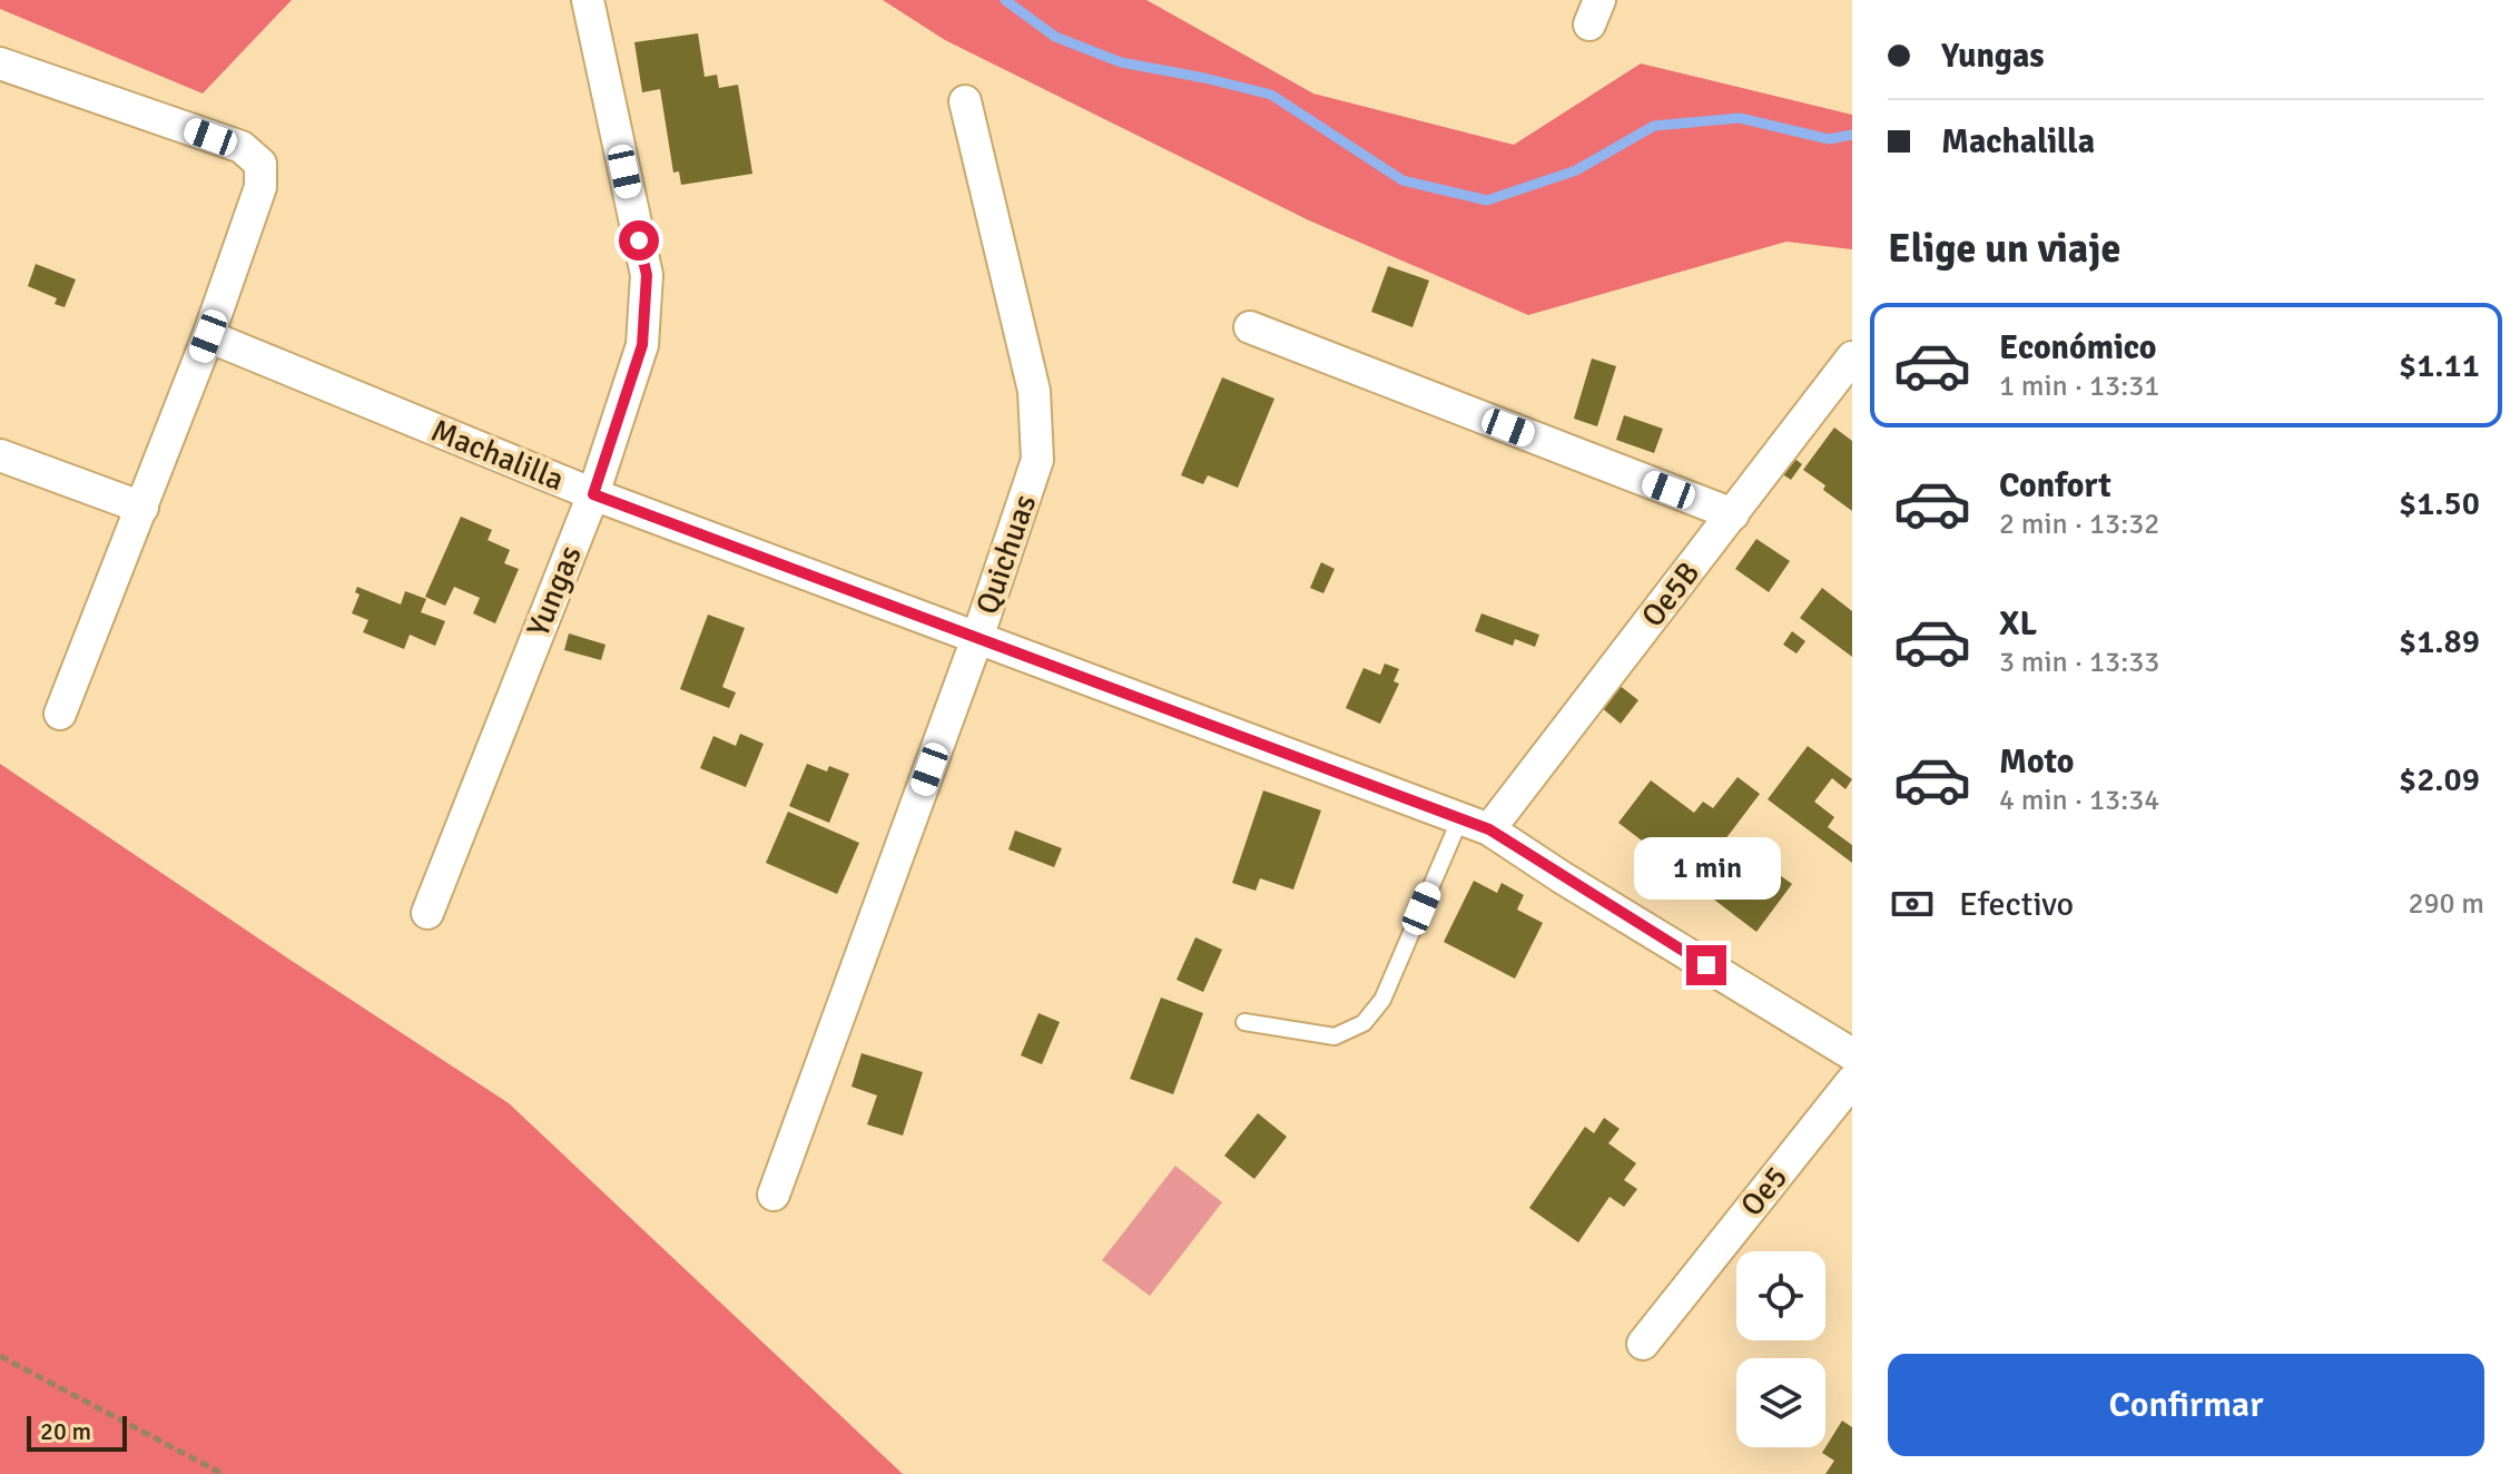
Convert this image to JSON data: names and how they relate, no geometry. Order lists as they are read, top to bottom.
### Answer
{
  "streets": {
    "street": [
      "Machalilla",
      "Quichuas",
      "Yungas",
      "Oe5B",
      "Oe5"
    ]
  },
  "crossings": [
    ["Machalilla", "Quichuas"],
    ["Machalilla", "Yungas"],
    ["Machalilla", "Oe5B"]
  ],
  "scale_bar": "20 m",
  "page": {
    "banner": ["Yungas", "Machalilla"],
    "heading": "Elige un viaje",
    "list": [
      {
        "name": "Económico",
        "note": "1 min · 13:31",
        "value": "$1.11"
      },
      {
        "name": "Confort",
        "note": "2 min · 13:32",
        "value": "$1.50"
      },
      {
        "name": "XL",
        "note": "3 min · 13:33",
        "value": "$1.89"
      },
      {
        "name": "Moto",
        "note": "4 min · 13:34",
        "value": "$2.09"
      }
    ],
    "bubble": "1 min",
    "pay": ["Efectivo", "290 m"],
    "buttons": "Confirmar",
    "scale": "20 m"
  }
}
